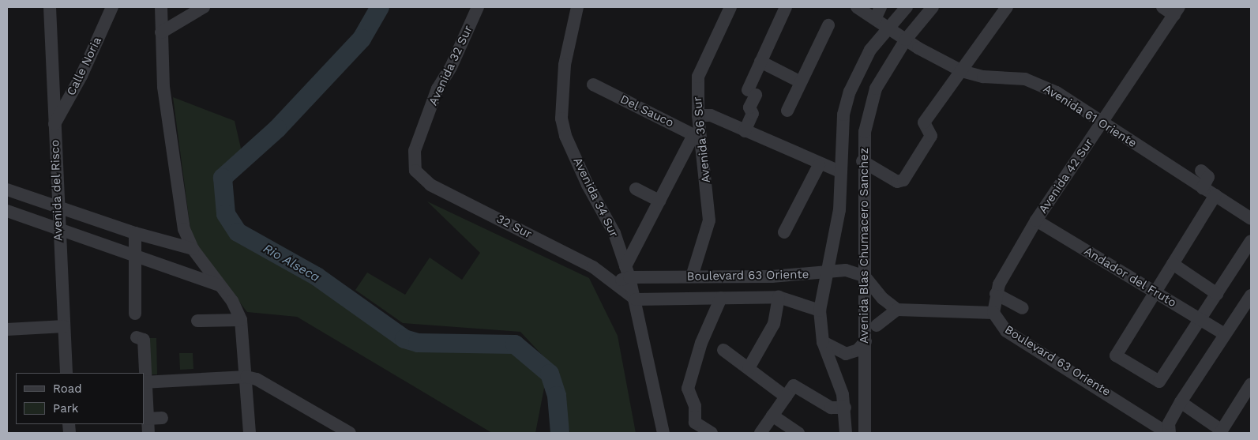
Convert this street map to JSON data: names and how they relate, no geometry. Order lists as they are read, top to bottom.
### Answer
{
  "streets": {
    "street": [
      "Avenida 32 Sur",
      "Calle Noria",
      "Del Sauco",
      "Avenida 61 Oriente",
      "Avenida 36 Sur",
      "Avenida 42 Sur",
      "Avenida del Risco",
      "Avenida 34 Sur",
      "32 Sur",
      "Avenida Blas Chumacero Sanchez",
      "Boulevard 63 Oriente",
      "Andador del Fruto"
    ]
  },
  "crossings": [
    ["Avenida 32 Sur", "32 Sur"],
    ["Calle Noria", "Avenida del Risco"],
    ["Del Sauco", "Avenida 36 Sur"],
    ["Avenida 61 Oriente", "Avenida 42 Sur"],
    ["Avenida 61 Oriente", "Avenida Blas Chumacero Sanchez"],
    ["Avenida 36 Sur", "Boulevard 63 Oriente"],
    ["Avenida 42 Sur", "Boulevard 63 Oriente"],
    ["Avenida 42 Sur", "Andador del Fruto"],
    ["Avenida 34 Sur", "32 Sur"],
    ["Avenida 34 Sur", "Boulevard 63 Oriente"],
    ["32 Sur", "Boulevard 63 Oriente"],
    ["Avenida Blas Chumacero Sanchez", "Boulevard 63 Oriente"]
  ],
  "water": ["Rio Alseca"],
  "legend": ["Road", "Park"]
}
